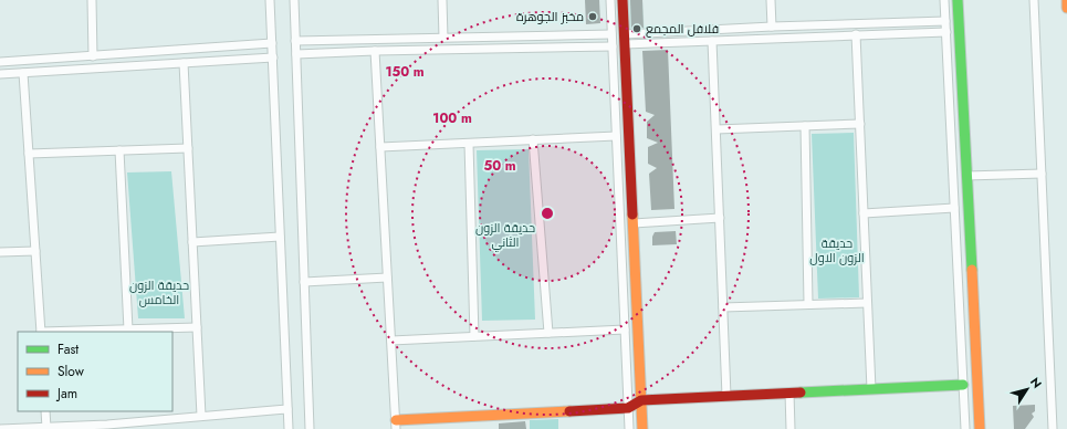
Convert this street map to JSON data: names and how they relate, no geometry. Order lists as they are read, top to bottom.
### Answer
{
  "parks": ["حديقة الزون الثاني", "حديقة الزون الاول", "حديقة الزون الخامس"],
  "places": ["مخبز الجوهرة", "فلافل المجمع"],
  "legend": ["Fast", "Slow", "Jam"],
  "north": "top right",
  "rings": ["150 m", "100 m", "50 m"]
}
